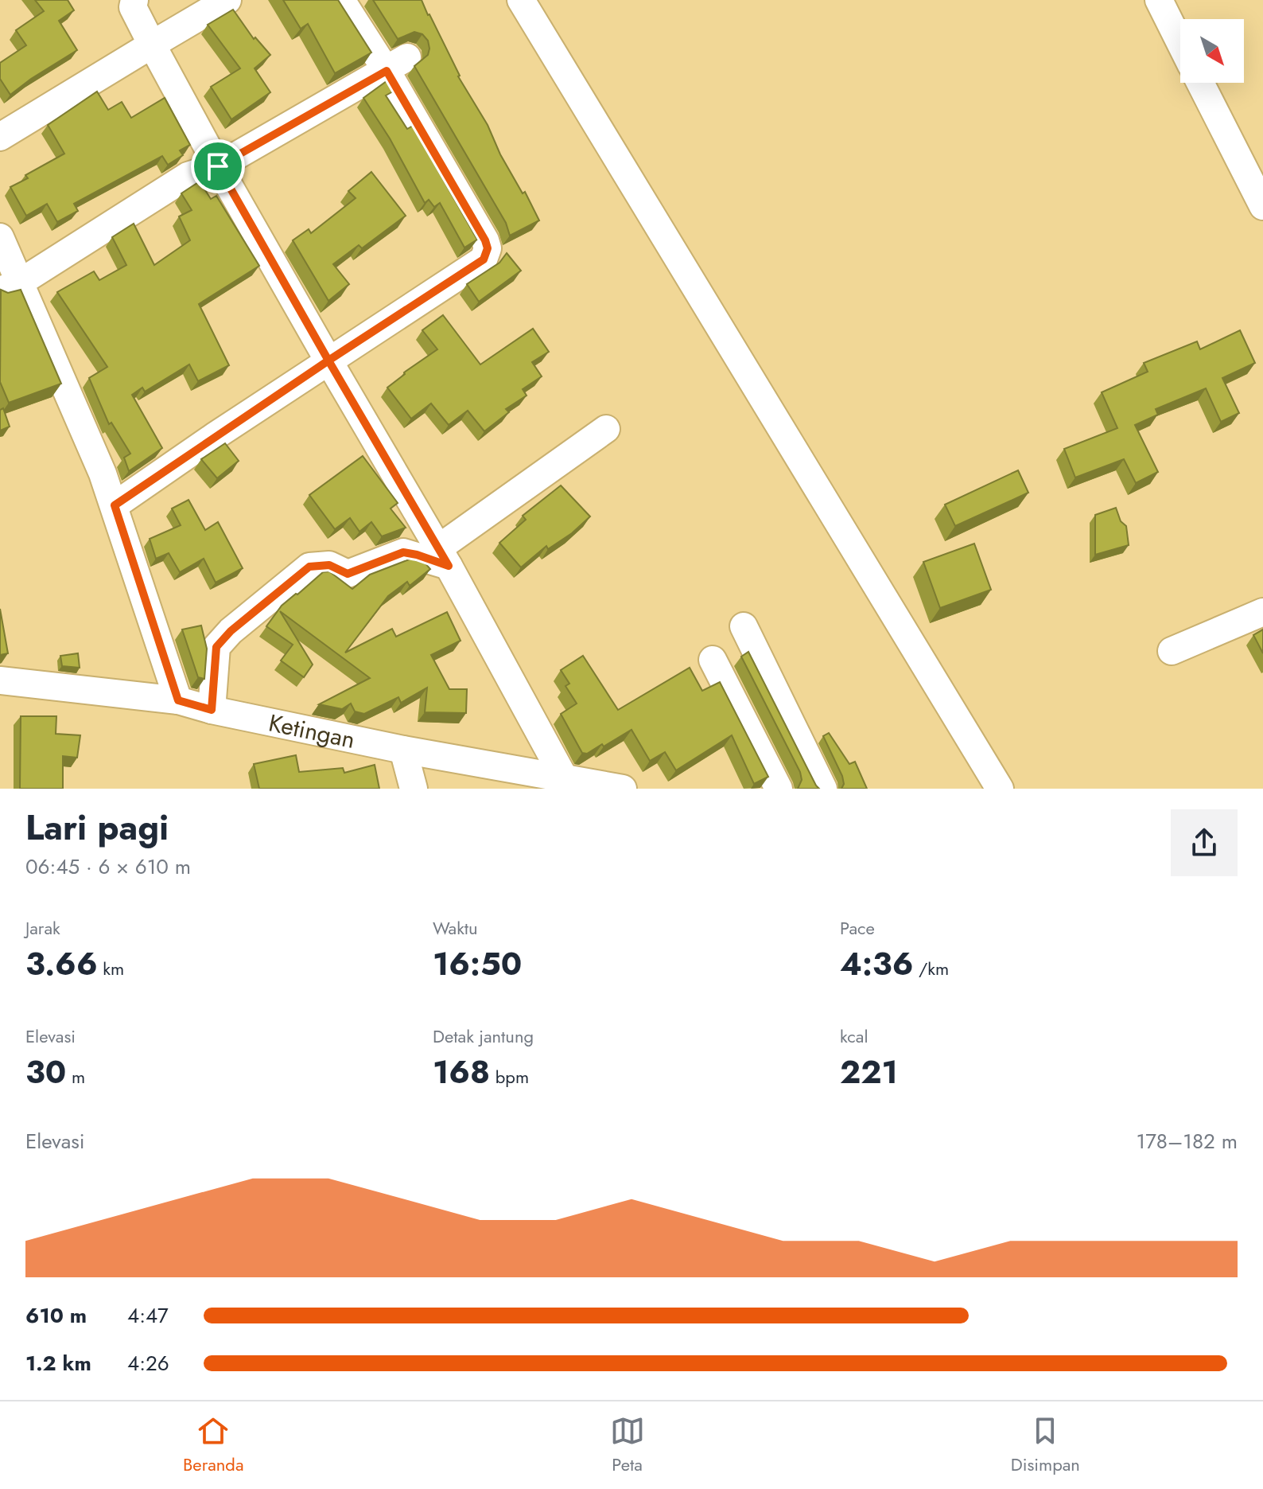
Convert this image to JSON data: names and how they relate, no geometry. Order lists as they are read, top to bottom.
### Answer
{
  "streets": {
    "street": ["Ketingan"]
  },
  "north": "bottom right",
  "page": {
    "heading": ["Lari pagi", "06:45 · 6 × 610 m"],
    "stats": [
      ["Jarak", "3.66 km"],
      ["Waktu", "16:50"],
      ["Pace", "4:36 /km"],
      ["Elevasi", "30 m"],
      ["Detak jantung", "168 bpm"],
      ["kcal", "221"]
    ],
    "chart": ["Elevasi", "178–182 m"],
    "list": [
      {
        "name": "610 m",
        "note": "4:47"
      },
      {
        "name": "1.2 km",
        "note": "4:26"
      }
    ],
    "tabs": ["Beranda", "Peta", "Disimpan"]
  }
}
